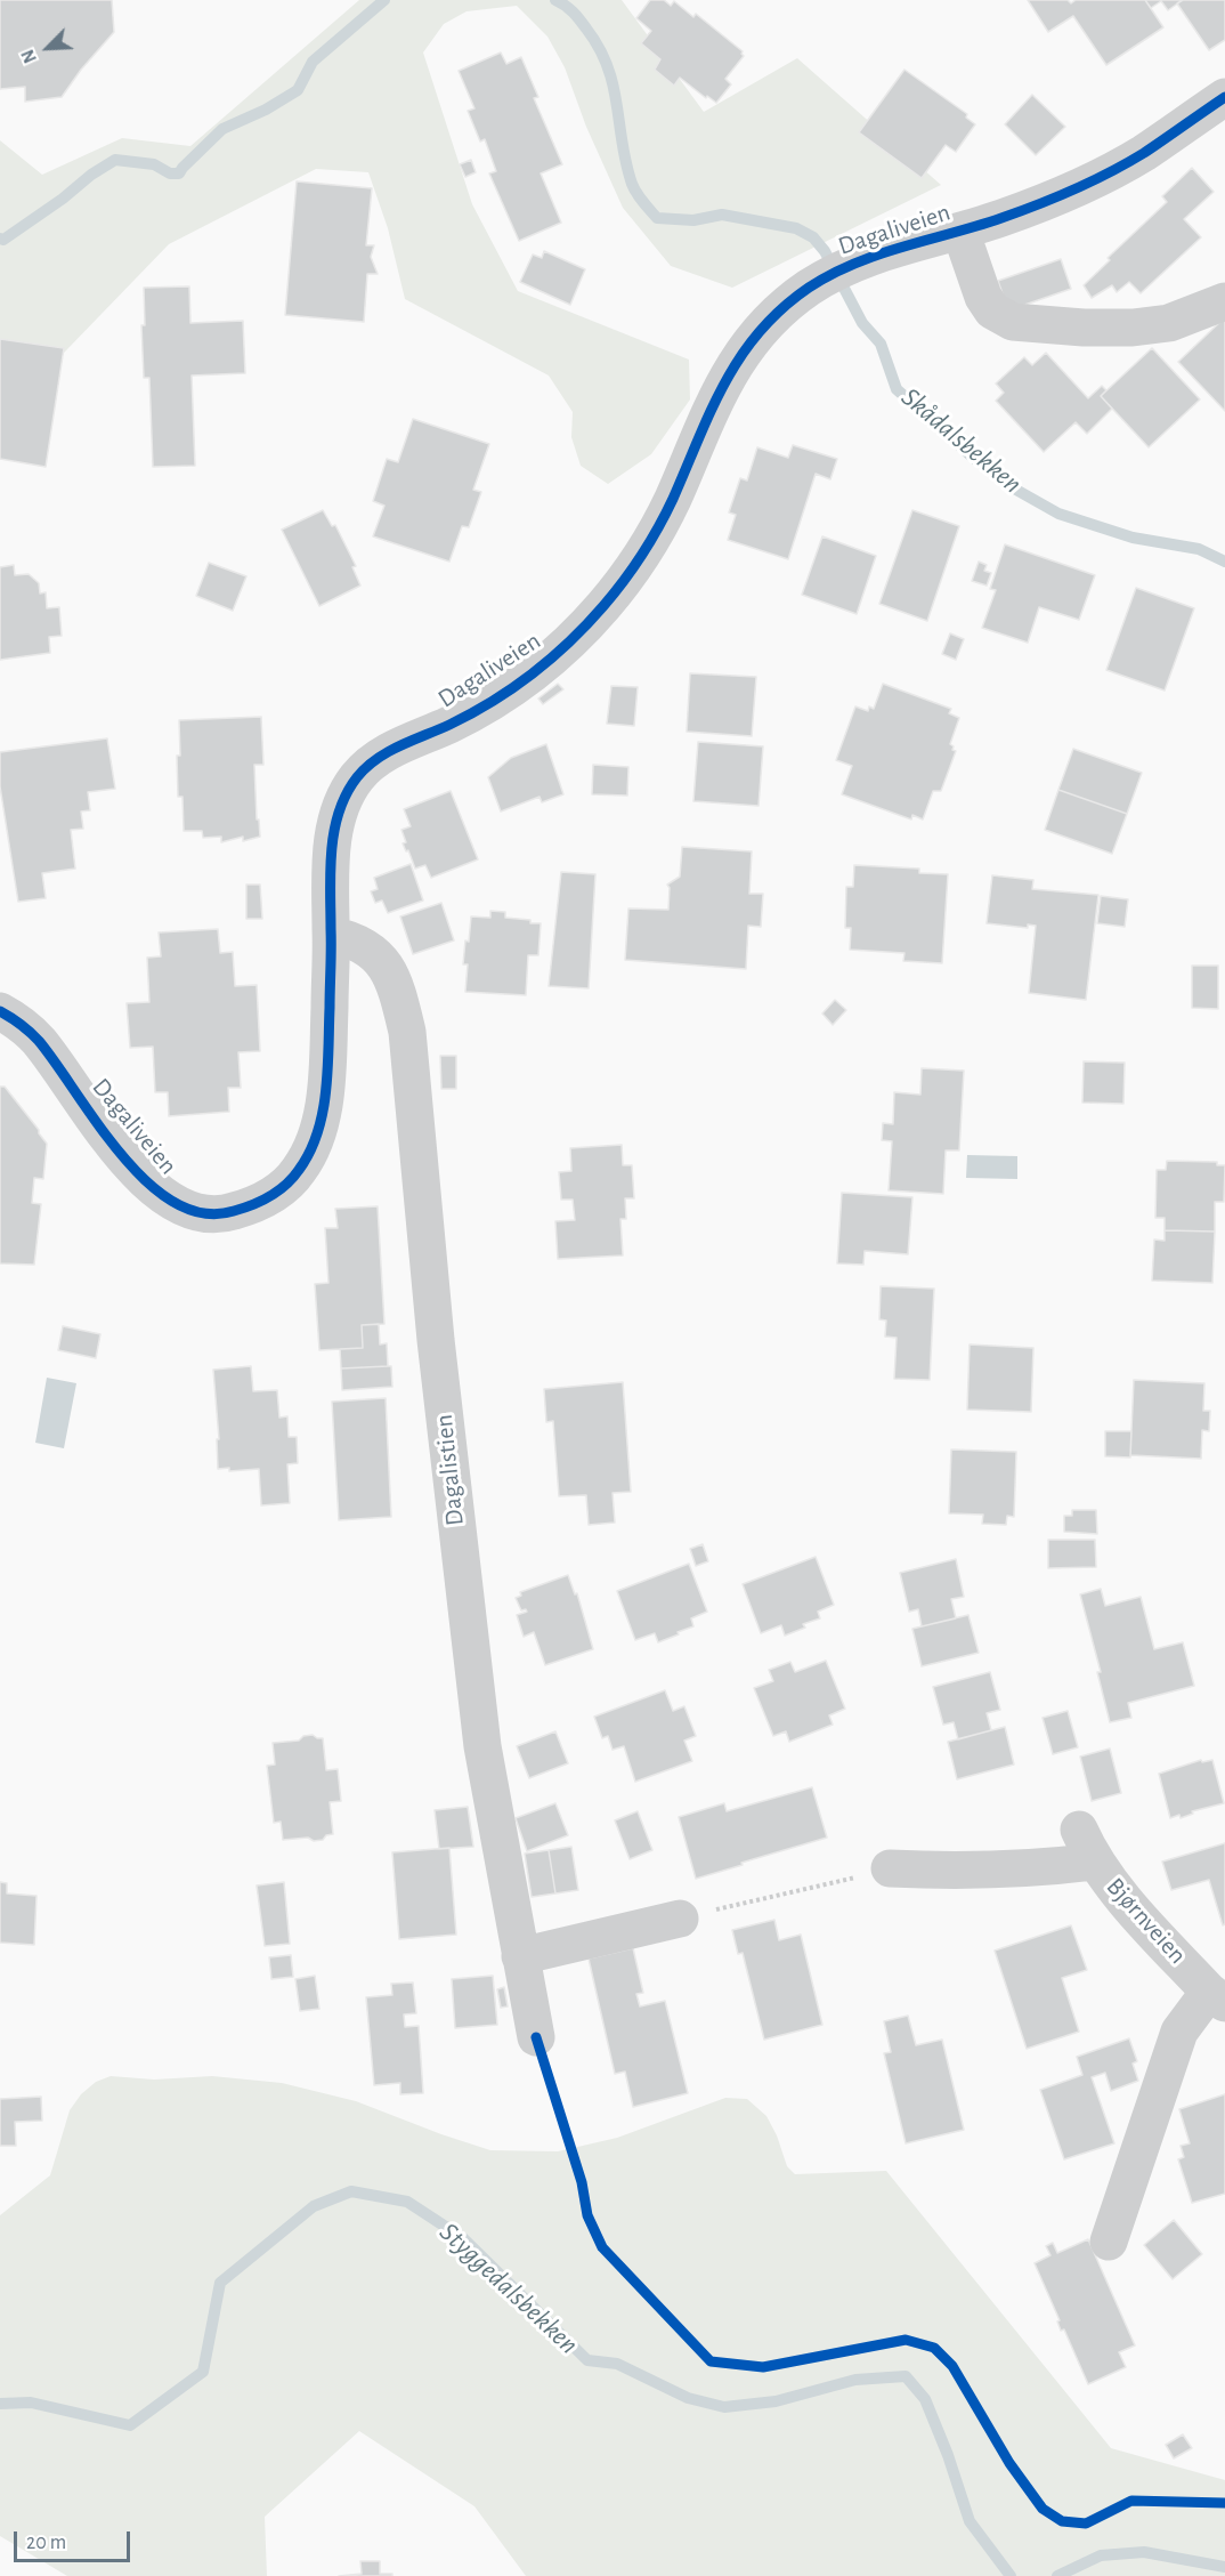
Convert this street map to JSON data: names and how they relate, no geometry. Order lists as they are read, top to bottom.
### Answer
{
  "streets": {
    "street": ["Dagaliveien", "Dagalistien", "Bjørnveien"]
  },
  "crossings": [
    ["Dagaliveien", "Dagalistien"]
  ],
  "water": ["Skådalsbekken", "Styggedalsbekken"],
  "scale_bar": "20 m",
  "north": "bottom left"
}
